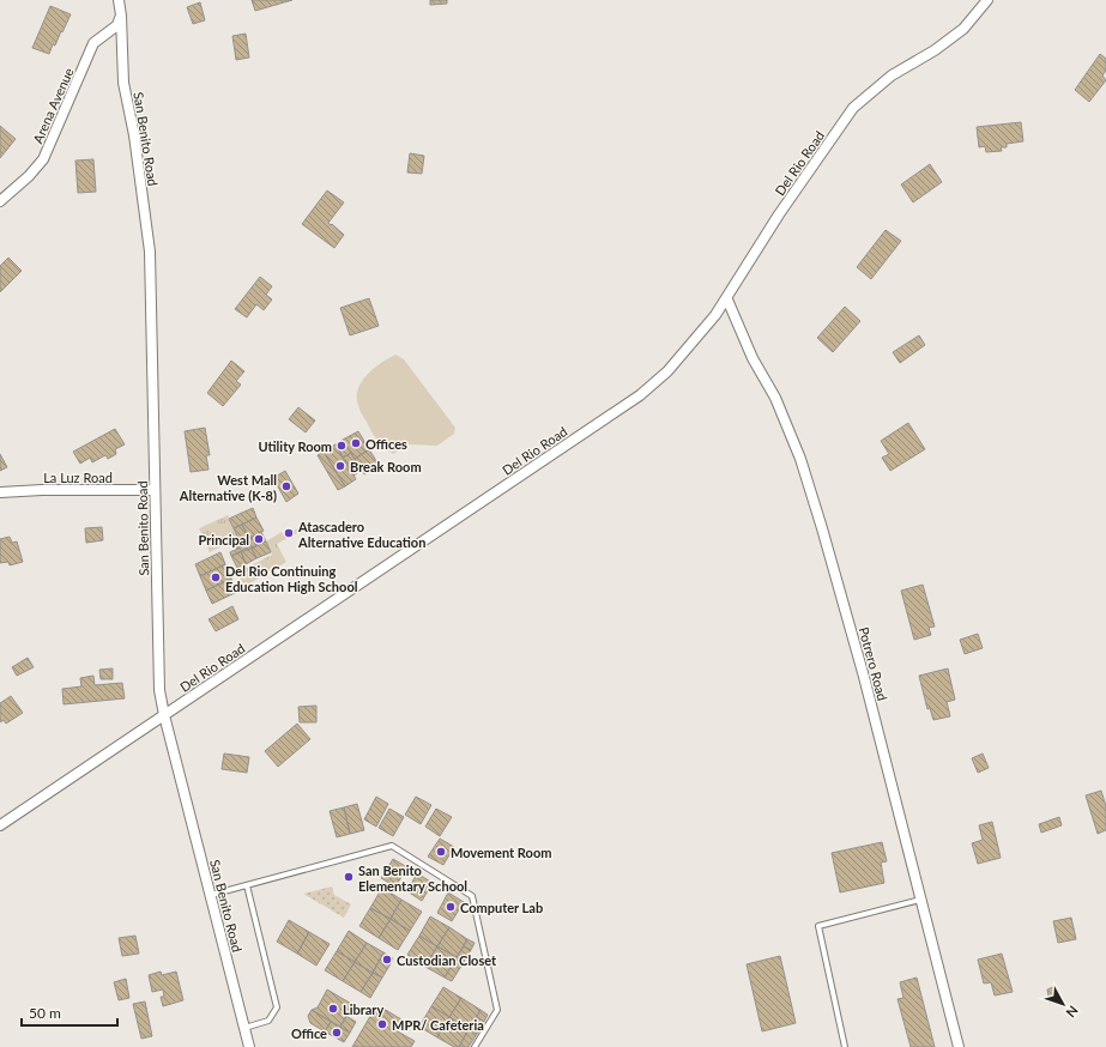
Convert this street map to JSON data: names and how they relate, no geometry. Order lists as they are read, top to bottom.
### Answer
{
  "streets": {
    "street": [
      "Arena Avenue",
      "San Benito Road",
      "Del Rio Road",
      "La Luz Road",
      "Potrero Road"
    ]
  },
  "crossings": [
    ["Arena Avenue", "San Benito Road"],
    ["San Benito Road", "Del Rio Road"],
    ["San Benito Road", "La Luz Road"],
    ["Del Rio Road", "Potrero Road"]
  ],
  "places": [
    "Offices",
    "Utility Room",
    "Break Room",
    "West Mall Alternative (K-8)",
    "Atascadero Alternative Education",
    "Principal",
    "Del Rio Continuing Education High School",
    "Movement Room",
    "San Benito Elementary School",
    "Computer Lab",
    "Custodian Closet",
    "Library",
    "MPR/ Cafeteria",
    "Office"
  ],
  "scale_bar": "50 m",
  "north": "bottom right"
}
